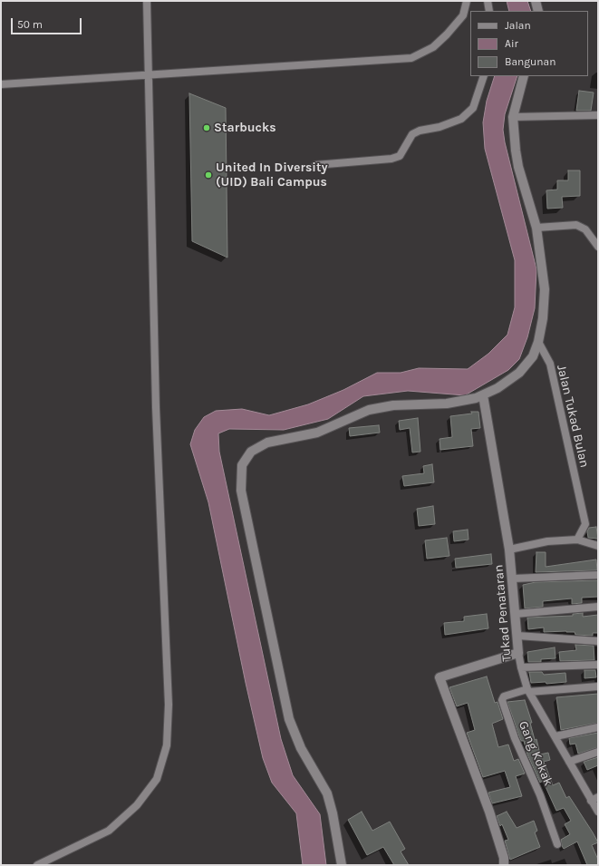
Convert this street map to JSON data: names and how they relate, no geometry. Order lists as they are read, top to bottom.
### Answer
{
  "streets": {
    "street": ["Jalan Tukad Bulan", "Tukad Penataran", "Gang Kokak"]
  },
  "crossings": [
    ["Tukad Penataran", "Gang Kokak"]
  ],
  "places": ["Starbucks", "United In Diversity (UID) Bali Campus"],
  "legend": ["Jalan", "Air", "Bangunan"],
  "scale_bar": "50 m"
}
